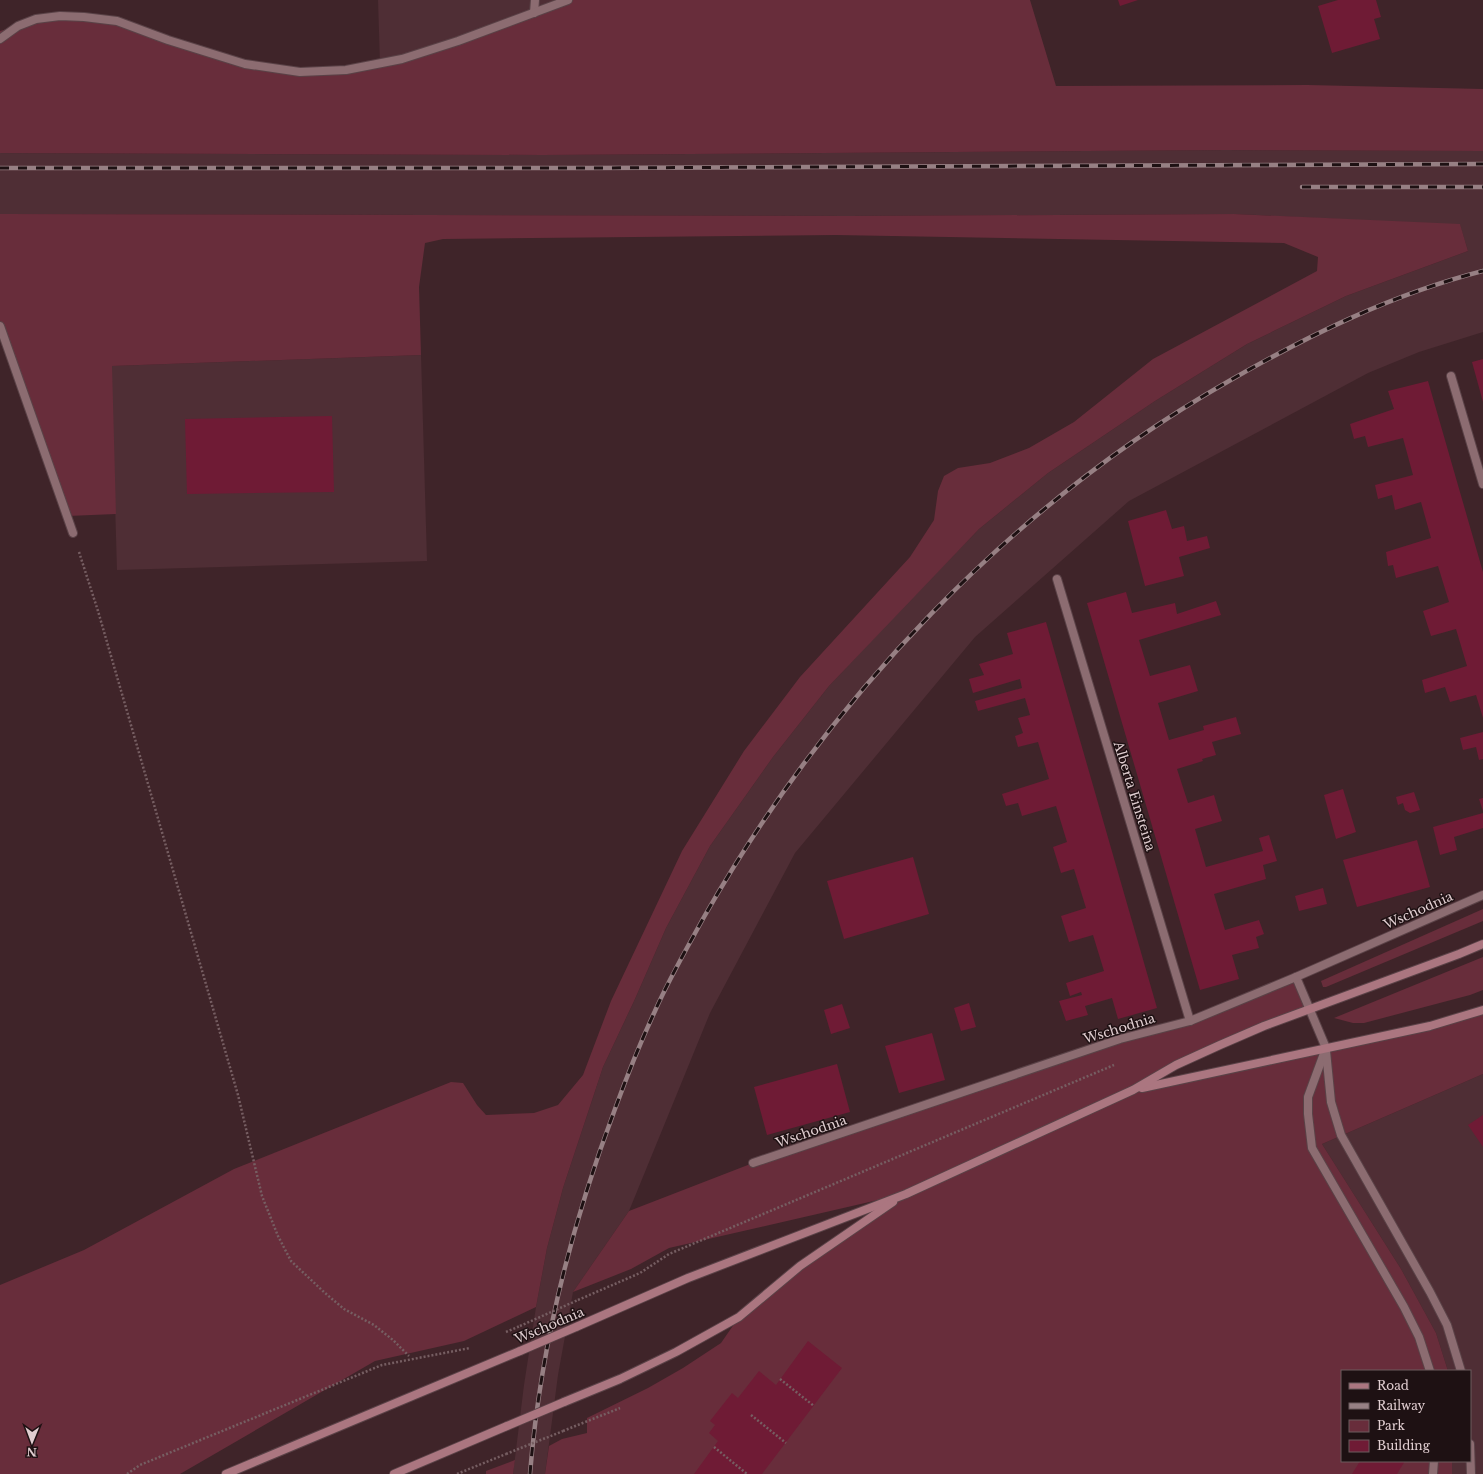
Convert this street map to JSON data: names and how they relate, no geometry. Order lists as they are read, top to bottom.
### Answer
{
  "streets": {
    "street": ["Alberta Einsteina", "Wschodnia"]
  },
  "crossings": [
    ["Alberta Einsteina", "Wschodnia"]
  ],
  "legend": [
    "Road",
    "Railway",
    "Park",
    "Building"
  ],
  "north": "bottom"
}
